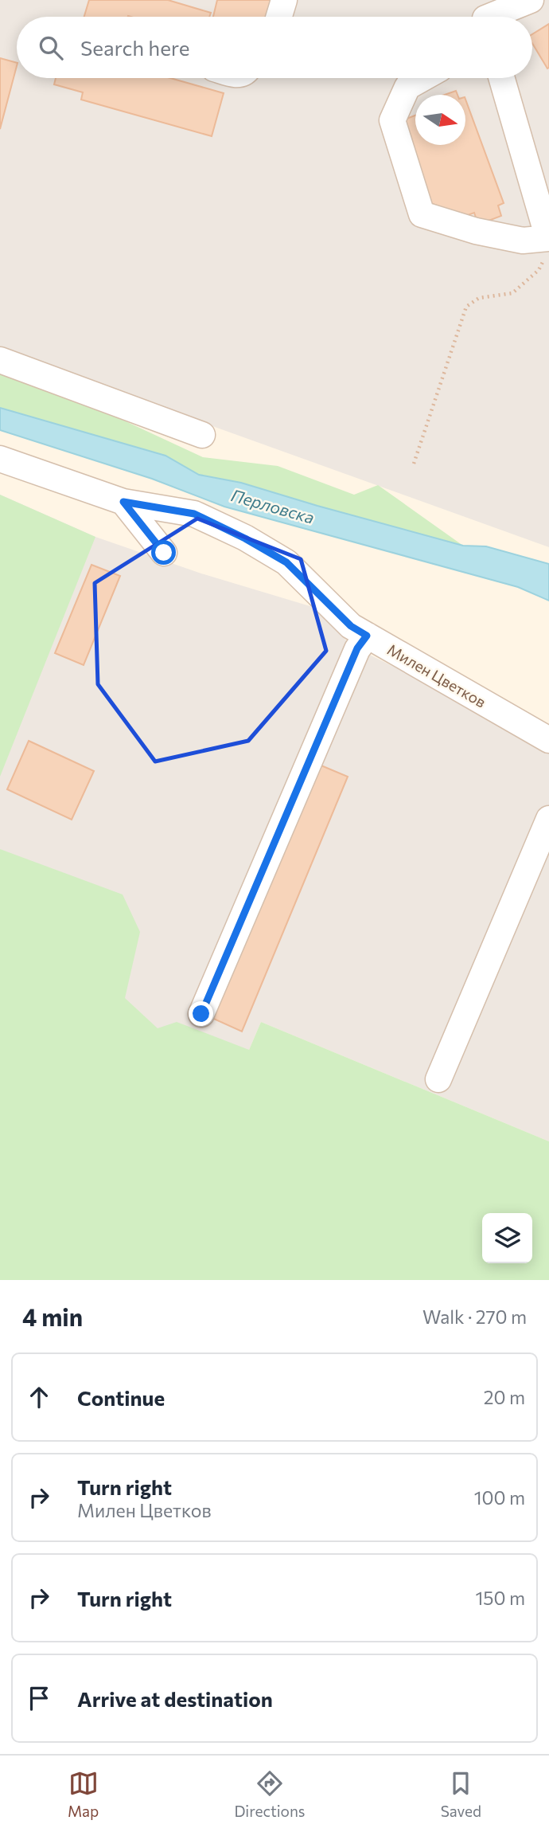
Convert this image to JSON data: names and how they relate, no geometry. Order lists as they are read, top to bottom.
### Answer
{
  "streets": {
    "street": ["Милен Цветков"]
  },
  "water": ["Перловска"],
  "north": "right",
  "page": {
    "search": "Search here",
    "heading": ["4 min", "Walk · 270 m"],
    "list": [
      ["Continue", "20 m"],
      ["Turn right", "Милен Цветков", "100 m"],
      ["Turn right", "150 m"],
      "Arrive at destination"
    ],
    "nav": ["Map", "Directions", "Saved"]
  }
}
